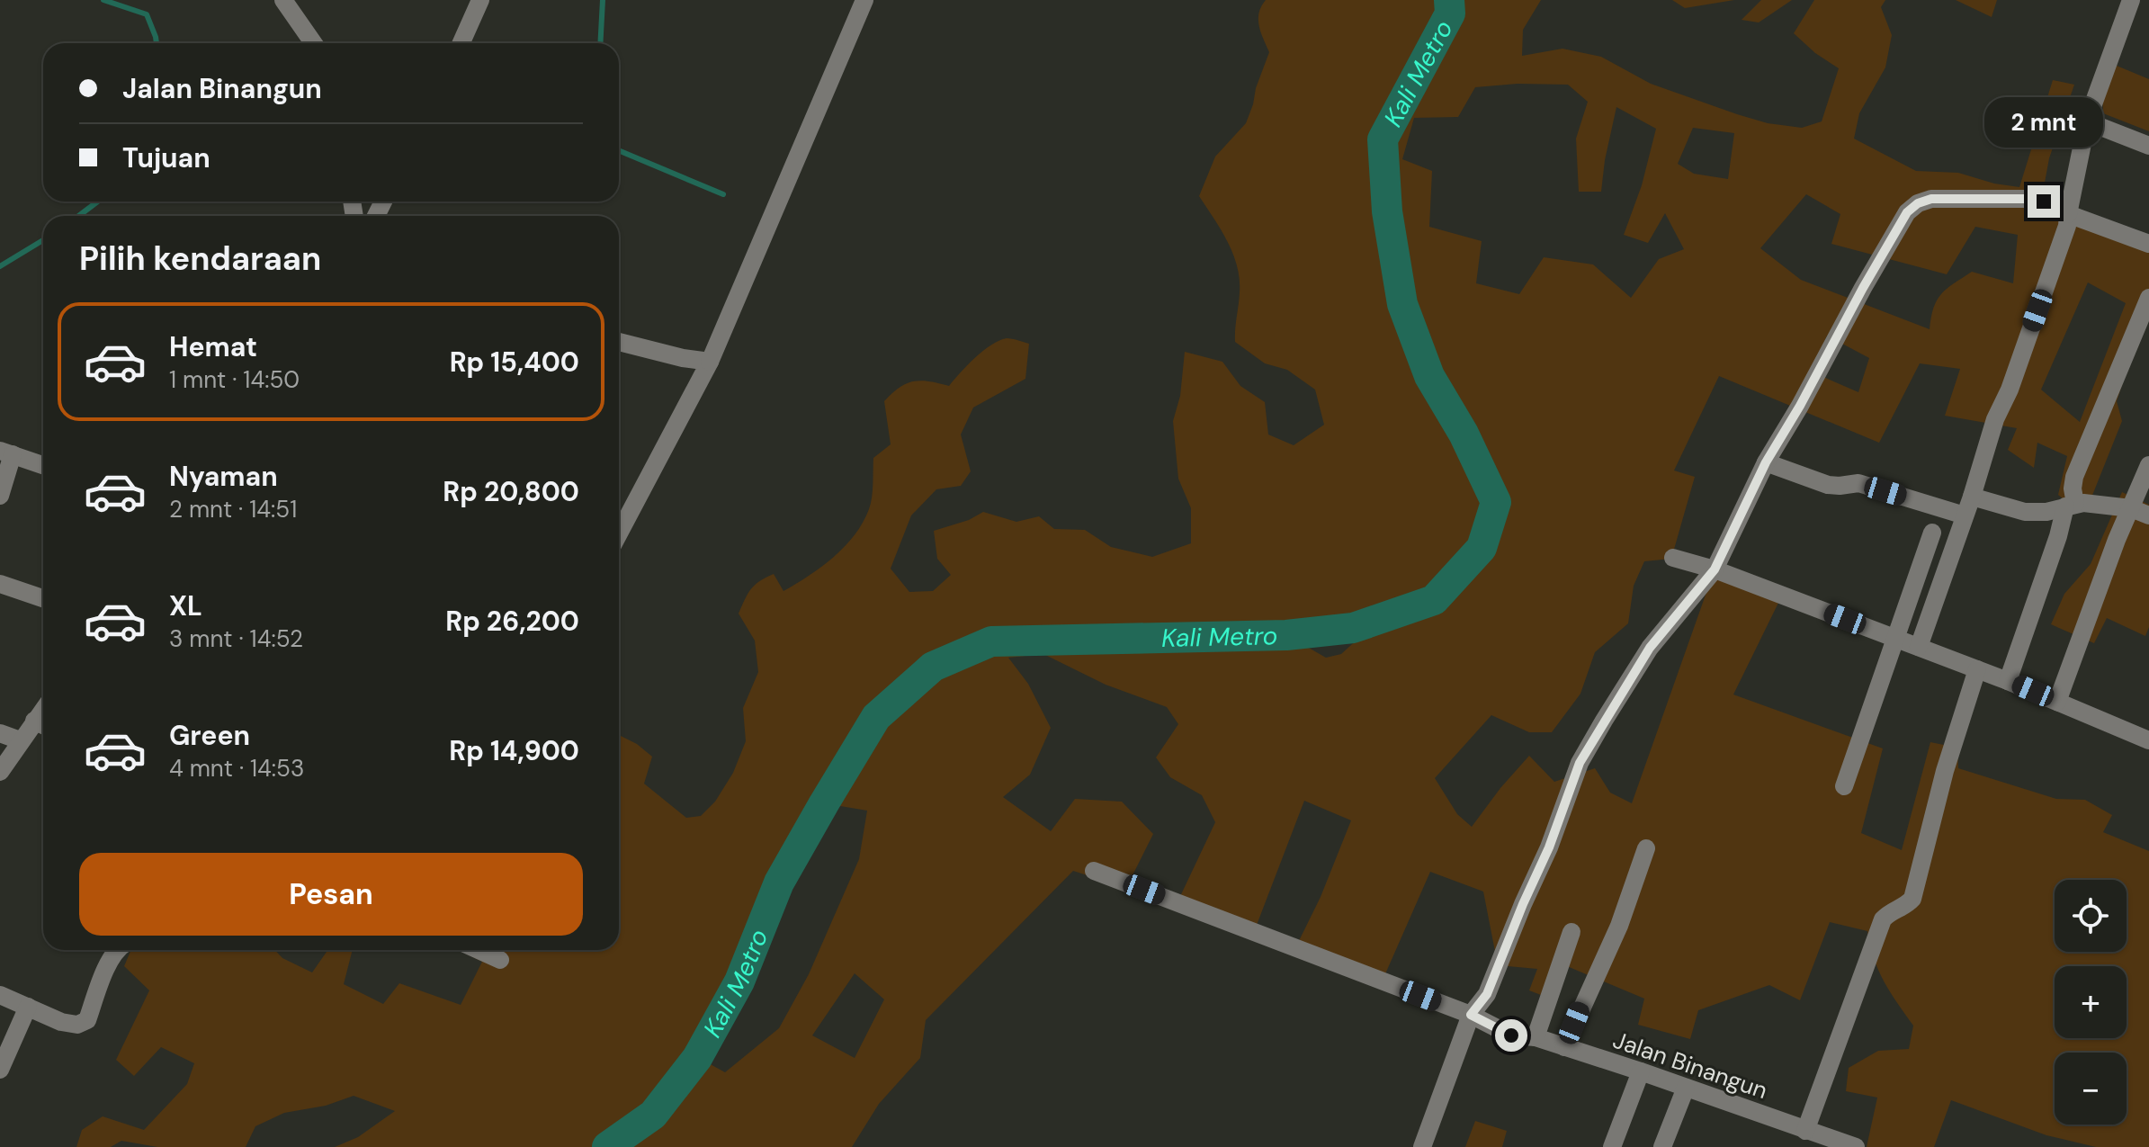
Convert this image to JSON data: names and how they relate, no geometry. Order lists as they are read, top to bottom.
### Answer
{
  "streets": {
    "street": ["Jalan Binangun"]
  },
  "water": ["Kali Metro"],
  "page": {
    "banner": ["Jalan Binangun", "Tujuan"],
    "bubble": "2 mnt",
    "heading": "Pilih kendaraan",
    "list": [
      {
        "name": "Hemat",
        "note": "1 mnt · 14:50",
        "value": "Rp 15,400"
      },
      {
        "name": "Nyaman",
        "note": "2 mnt · 14:51",
        "value": "Rp 20,800"
      },
      {
        "name": "XL",
        "note": "3 mnt · 14:52",
        "value": "Rp 26,200"
      },
      {
        "name": "Green",
        "note": "4 mnt · 14:53",
        "value": "Rp 14,900"
      }
    ],
    "buttons": "Pesan",
    "map_buttons": ["+", "−"]
  }
}
